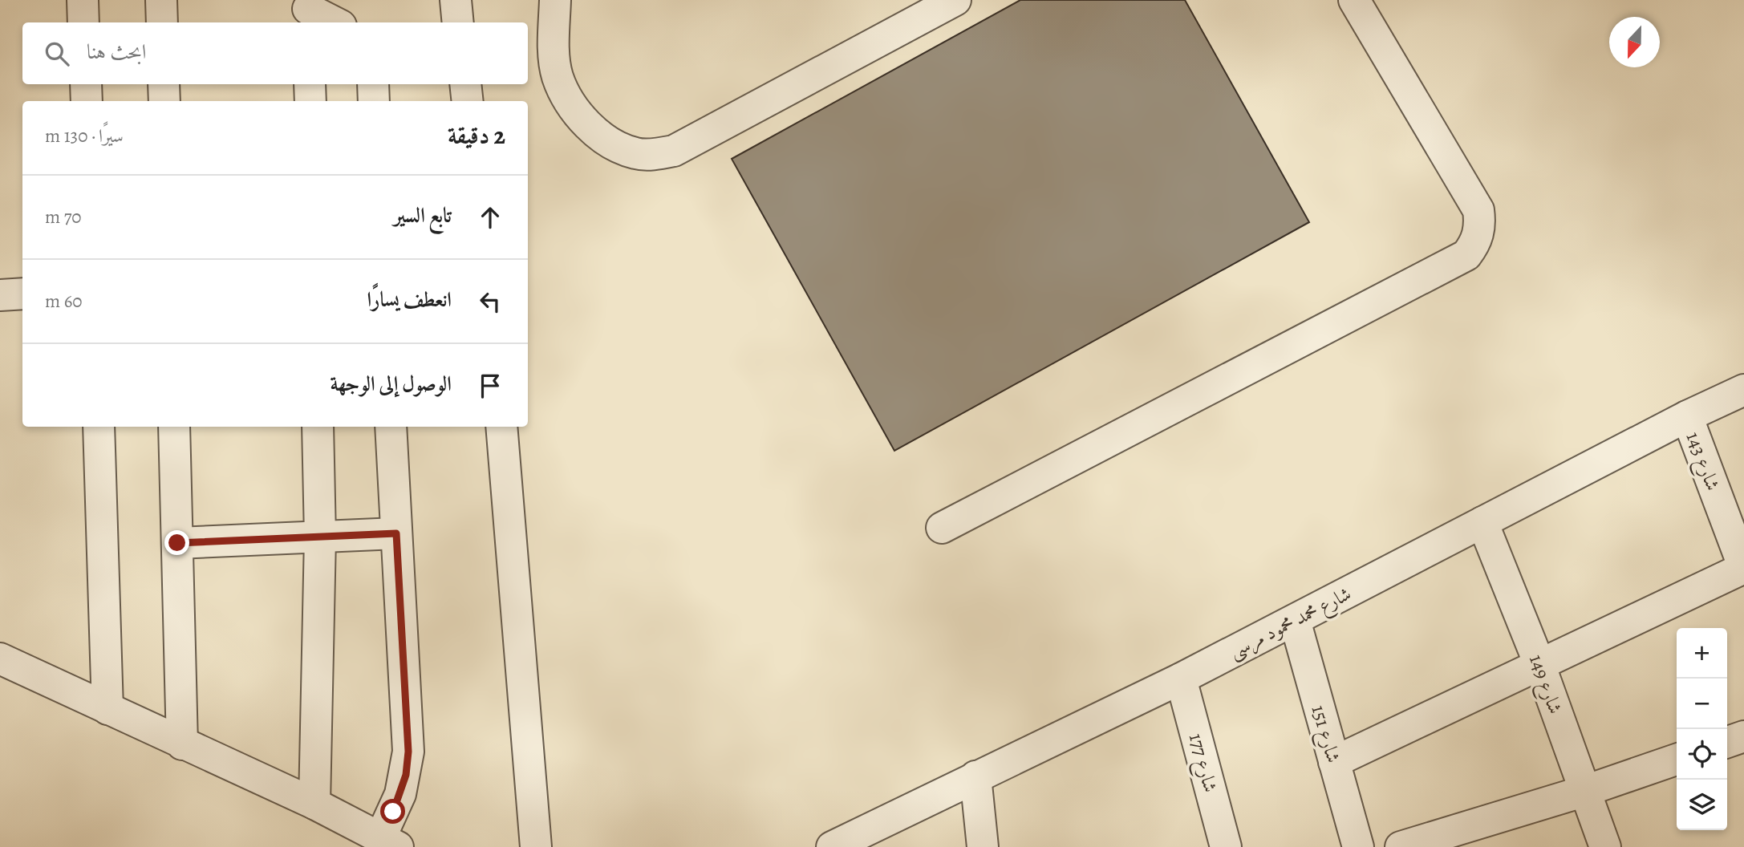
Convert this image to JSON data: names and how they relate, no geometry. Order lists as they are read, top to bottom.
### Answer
{
  "streets": {
    "street": [
      "شارع 143",
      "شارع محمد محمود مرسى",
      "شارع 149",
      "شارع 151",
      "شارع 177"
    ]
  },
  "crossings": [
    ["شارع 143", "شارع محمد محمود مرسى"],
    ["شارع محمد محمود مرسى", "شارع 149"],
    ["شارع محمد محمود مرسى", "شارع 151"],
    ["شارع محمد محمود مرسى", "شارع 177"]
  ],
  "north": "bottom",
  "page": {
    "search": "ابحث هنا",
    "heading": ["2 دقيقة", "سيرًا · 130 m"],
    "list": [
      ["تابع السير", "70 m"],
      ["انعطف يسارًا", "60 m"],
      "الوصول إلى الوجهة"
    ],
    "map_buttons": ["+", "−"]
  }
}
